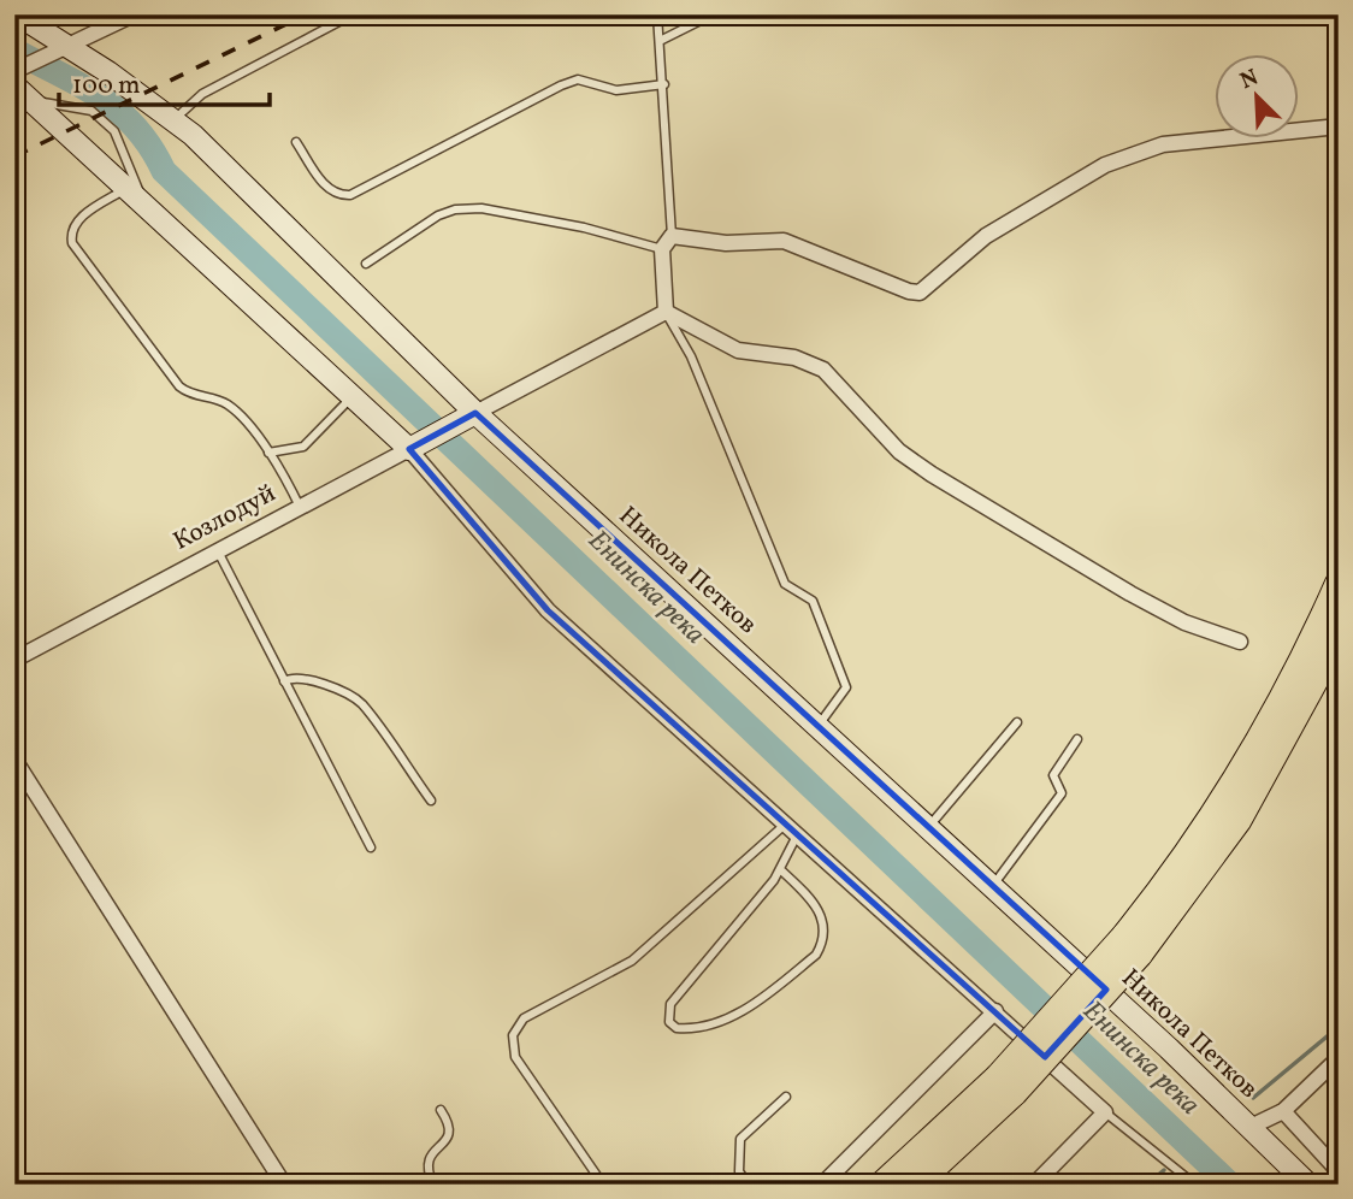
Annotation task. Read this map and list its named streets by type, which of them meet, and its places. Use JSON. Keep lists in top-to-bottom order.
{
  "streets": {
    "main road": ["Козлодуй", "Никола Петков"]
  },
  "crossings": [
    ["Козлодуй", "Никола Петков"]
  ],
  "water": ["Енинска река"],
  "scale_bar": "100 m",
  "north": "top left"
}
